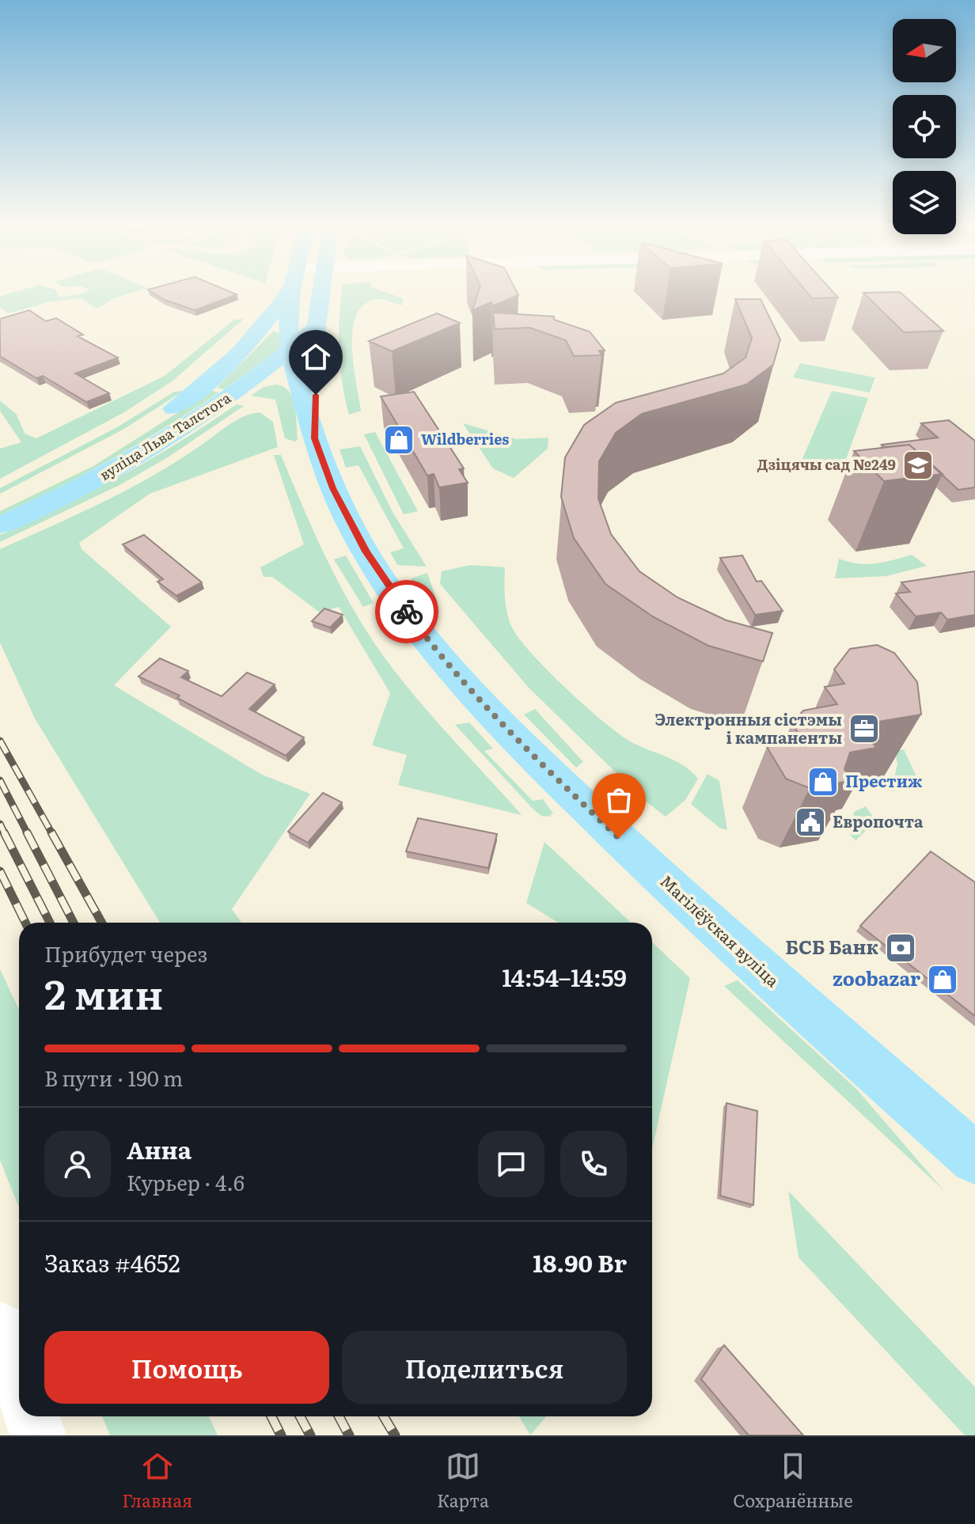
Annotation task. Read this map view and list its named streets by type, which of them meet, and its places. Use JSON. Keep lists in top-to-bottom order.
{
  "streets": {
    "main road": ["вуліца Льва Талстога", "Магілёўская вуліца"]
  },
  "crossings": [
    ["вуліца Льва Талстога", "Магілёўская вуліца"]
  ],
  "places": {
    "shop": ["Wildberries", "Престиж", "zoobazar"],
    "school or university": ["Дзіцячы сад №249"],
    "office": ["Электронныя сістэмы і кампаненты"],
    "public building": ["Европочта"],
    "bank": ["БСБ Банк"]
  },
  "north": "left",
  "page": {
    "heading": ["2 мин", "Прибудет через", "14:54–14:59"],
    "panel": [
      "Анна",
      "Курьер · 4.6",
      "Заказ #4652",
      "18.90 Br"
    ],
    "bar": "В пути · 190 m",
    "buttons": ["Помощь", "Поделиться"],
    "tabs": ["Главная", "Карта", "Сохранённые"]
  }
}
